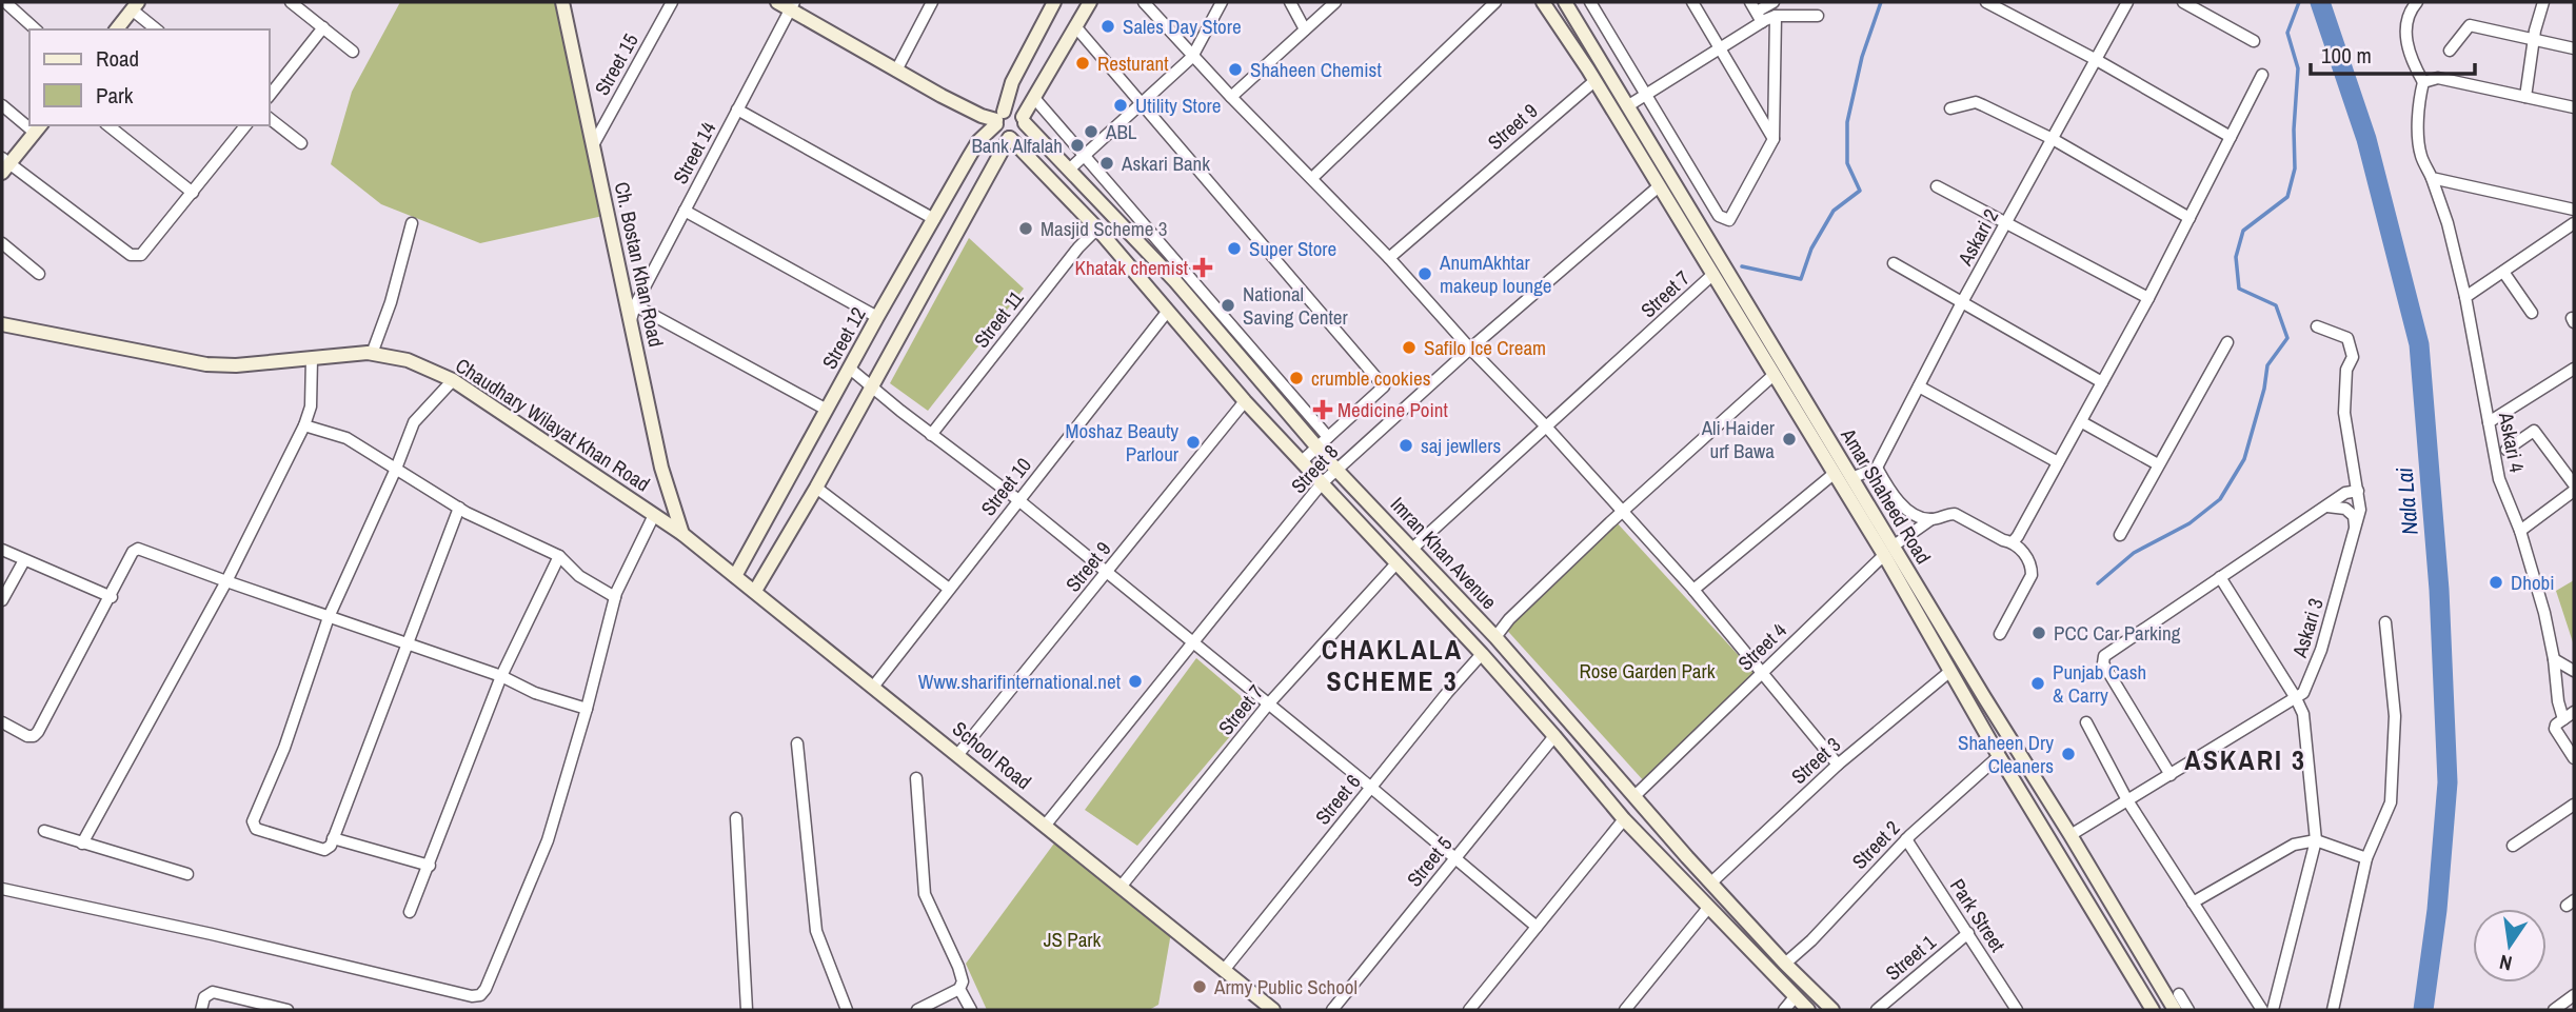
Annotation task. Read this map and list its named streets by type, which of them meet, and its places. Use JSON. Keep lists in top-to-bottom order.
{
  "streets": {
    "main road": [
      "Ch. Bostan Khan Road",
      "Street 12",
      "Chaudhary Wilayat Khan Road",
      "Amar Shaheed Road",
      "Imran Khan Avenue",
      "School Road"
    ],
    "street": [
      "Street 15",
      "Street 9",
      "Street 14",
      "Askari 2",
      "Street 7",
      "Street 11",
      "Askari 4",
      "Street 8",
      "Street 10",
      "Askari 3",
      "Street 4",
      "Street 3",
      "Street 6",
      "Street 2",
      "Street 5",
      "Park Street",
      "Street 1"
    ]
  },
  "crossings": [
    ["Street 15", "Ch. Bostan Khan Road"],
    ["Street 9", "Amar Shaheed Road"],
    ["Street 9", "Imran Khan Avenue"],
    ["Street 9", "School Road"],
    ["Street 14", "Ch. Bostan Khan Road"],
    ["Ch. Bostan Khan Road", "Chaudhary Wilayat Khan Road"],
    ["Ch. Bostan Khan Road", "School Road"],
    ["Street 7", "Amar Shaheed Road"],
    ["Street 7", "Imran Khan Avenue"],
    ["Street 7", "School Road"],
    ["Street 11", "Imran Khan Avenue"],
    ["Street 12", "Imran Khan Avenue"],
    ["Street 12", "School Road"],
    ["Chaudhary Wilayat Khan Road", "School Road"],
    ["Street 8", "Amar Shaheed Road"],
    ["Street 8", "Imran Khan Avenue"],
    ["Street 8", "School Road"],
    ["Street 10", "Imran Khan Avenue"],
    ["Street 10", "School Road"],
    ["Amar Shaheed Road", "Askari 3"],
    ["Amar Shaheed Road", "Street 4"],
    ["Amar Shaheed Road", "Street 3"],
    ["Amar Shaheed Road", "Street 2"],
    ["Imran Khan Avenue", "Street 4"],
    ["Imran Khan Avenue", "Street 3"],
    ["Imran Khan Avenue", "Street 6"],
    ["Imran Khan Avenue", "Street 2"],
    ["Imran Khan Avenue", "Street 5"],
    ["School Road", "Street 6"],
    ["Street 2", "Park Street"],
    ["Park Street", "Street 1"]
  ],
  "districts": ["CHAKLALA SCHEME 3", "ASKARI 3"],
  "water": ["Nala Lai"],
  "parks": ["Rose Garden Park", "JS Park"],
  "places": {
    "other": [
      "Sales Day Store",
      "Resturant",
      "Shaheen Chemist",
      "Utility Store",
      "ABL",
      "Bank Alfalah",
      "Askari Bank",
      "Masjid Scheme 3",
      "Super Store",
      "AnumAkhtar makeup lounge",
      "National Saving Center",
      "Safilo Ice Cream",
      "crumble cookies",
      "Ali Haider urf Bawa",
      "Moshaz Beauty Parlour",
      "saj jewllers",
      "Dhobi",
      "PCC Car Parking",
      "Www.sharifinternational.net",
      "Punjab Cash & Carry",
      "Shaheen Dry Cleaners",
      "Army Public School"
    ],
    "health": ["Khatak chemist", "Medicine Point"]
  },
  "legend": ["Road", "Park"],
  "scale_bar": "100 m",
  "north": "bottom"
}
